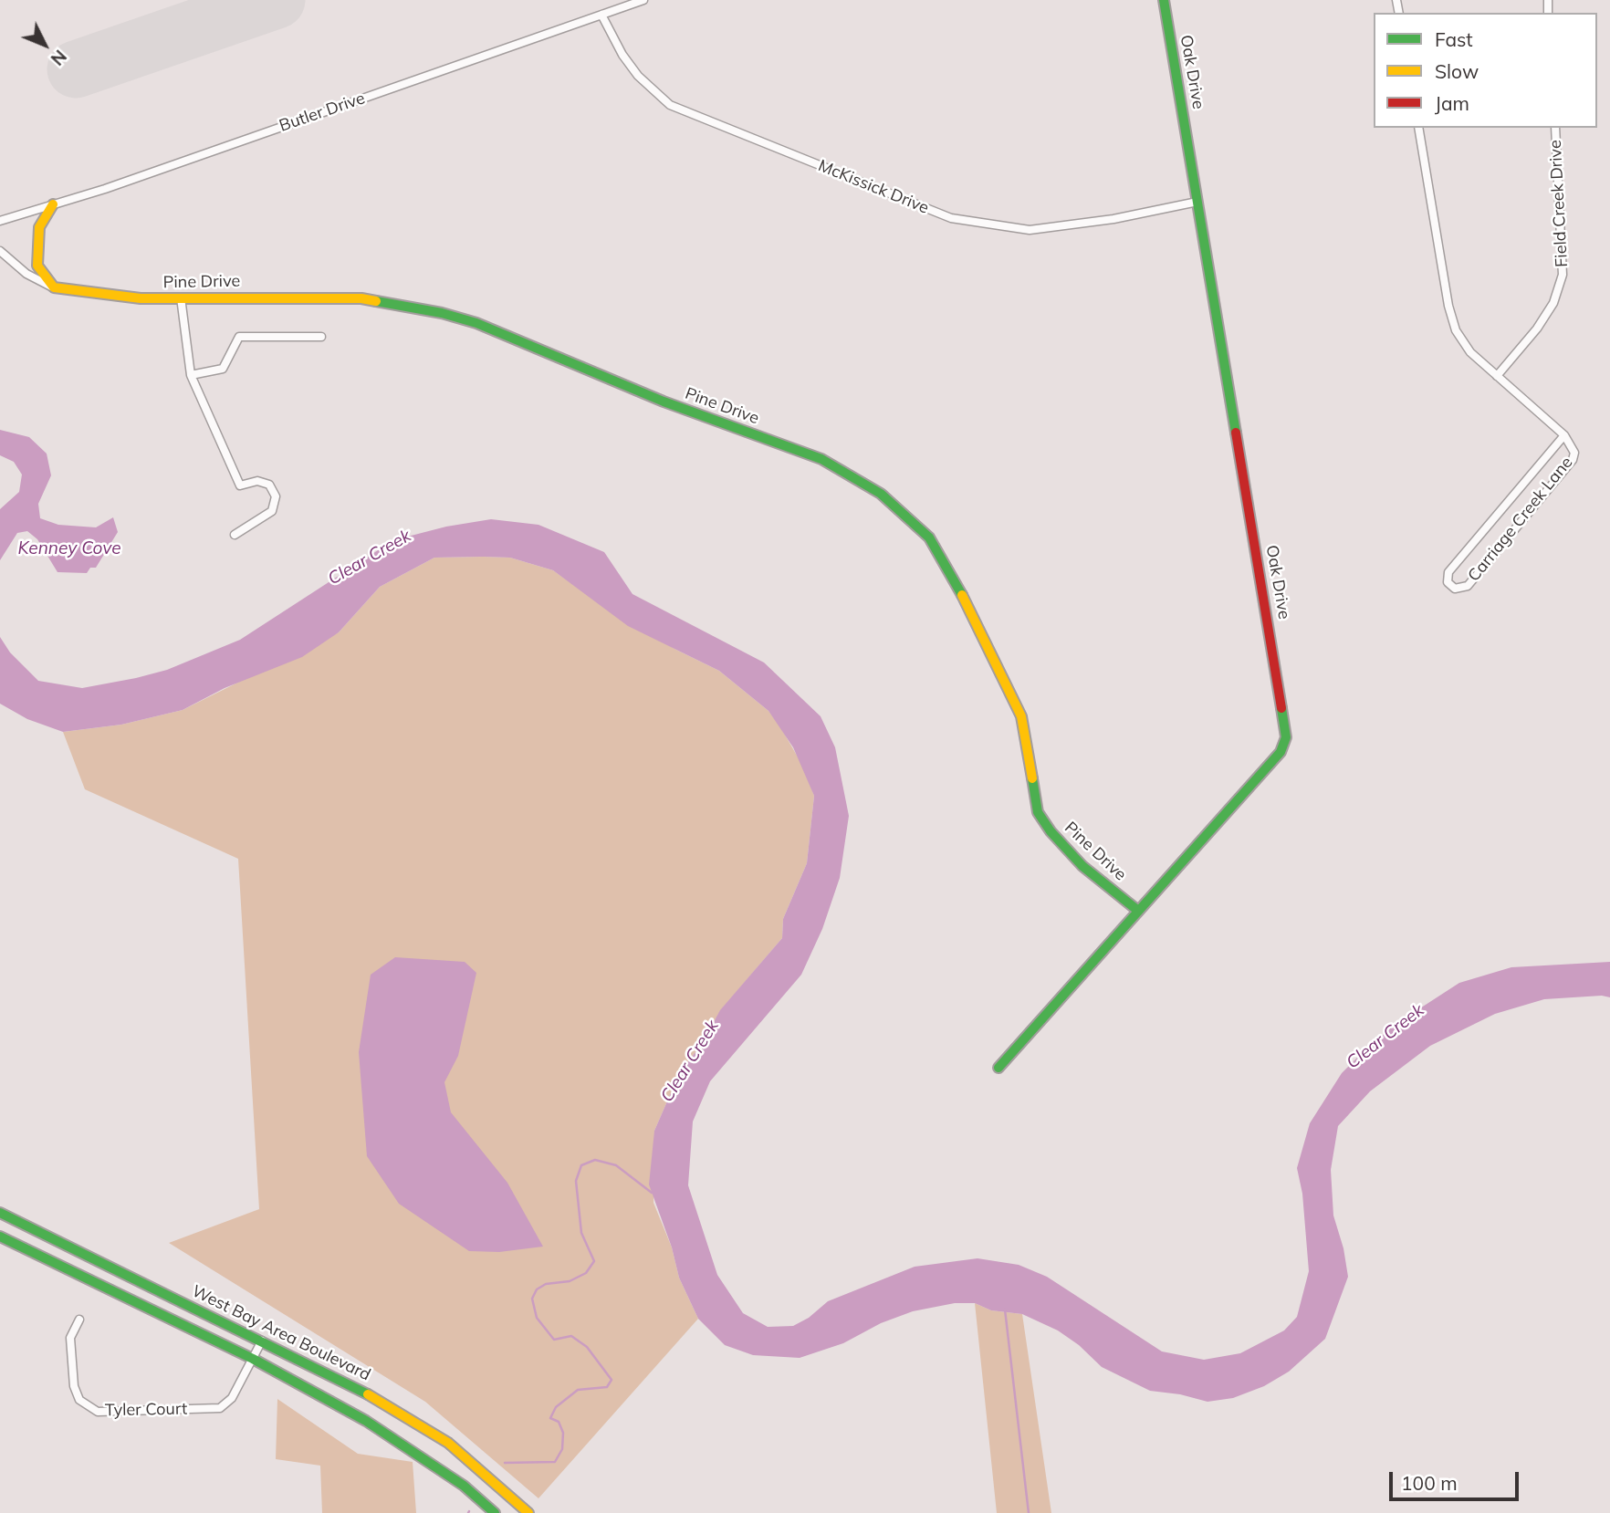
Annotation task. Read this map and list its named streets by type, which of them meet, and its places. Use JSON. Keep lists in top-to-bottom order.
{
  "streets": {
    "street": [
      "Oak Drive",
      "Butler Drive",
      "McKissick Drive",
      "Field Creek Drive",
      "Pine Drive",
      "Carriage Creek Lane",
      "West Bay Area Boulevard",
      "Tyler Court"
    ]
  },
  "crossings": [
    ["Oak Drive", "McKissick Drive"],
    ["Oak Drive", "Pine Drive"],
    ["Butler Drive", "McKissick Drive"],
    ["Field Creek Drive", "Carriage Creek Lane"],
    ["West Bay Area Boulevard", "Tyler Court"]
  ],
  "water": ["Kenney Cove", "Clear Creek"],
  "legend": ["Fast", "Slow", "Jam"],
  "scale_bar": "100 m",
  "north": "bottom right"
}
